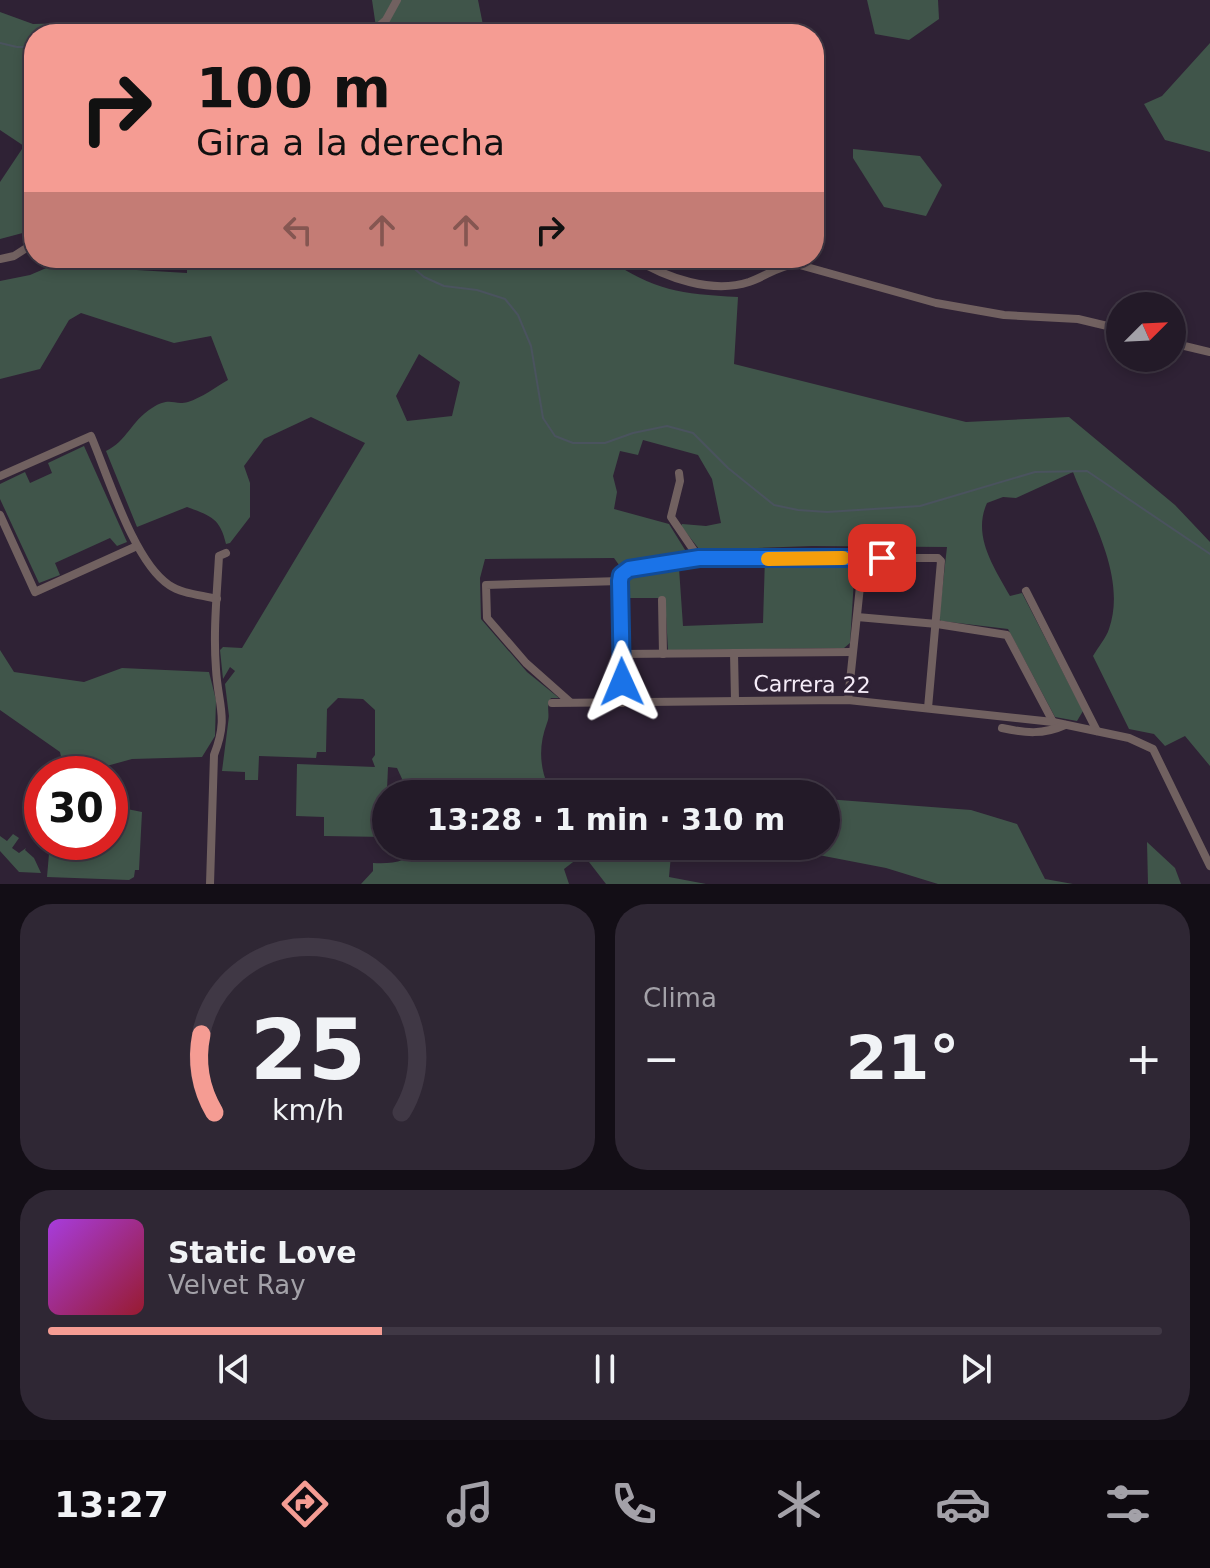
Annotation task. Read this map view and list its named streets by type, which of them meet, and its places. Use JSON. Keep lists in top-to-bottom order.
{
  "streets": {
    "street": ["Carrera 22"]
  },
  "north": "top right",
  "page": {
    "turn": ["100 m", "Gira a la derecha"],
    "limit": "30",
    "trip": "13:28 · 1 min · 310 m",
    "tile": "Clima",
    "heat": ["−", "21°", "+"],
    "song": ["Static Love", "Velvet Ray"],
    "tabs": "13:27",
    "gauge": ["25", "km/h"]
  }
}
